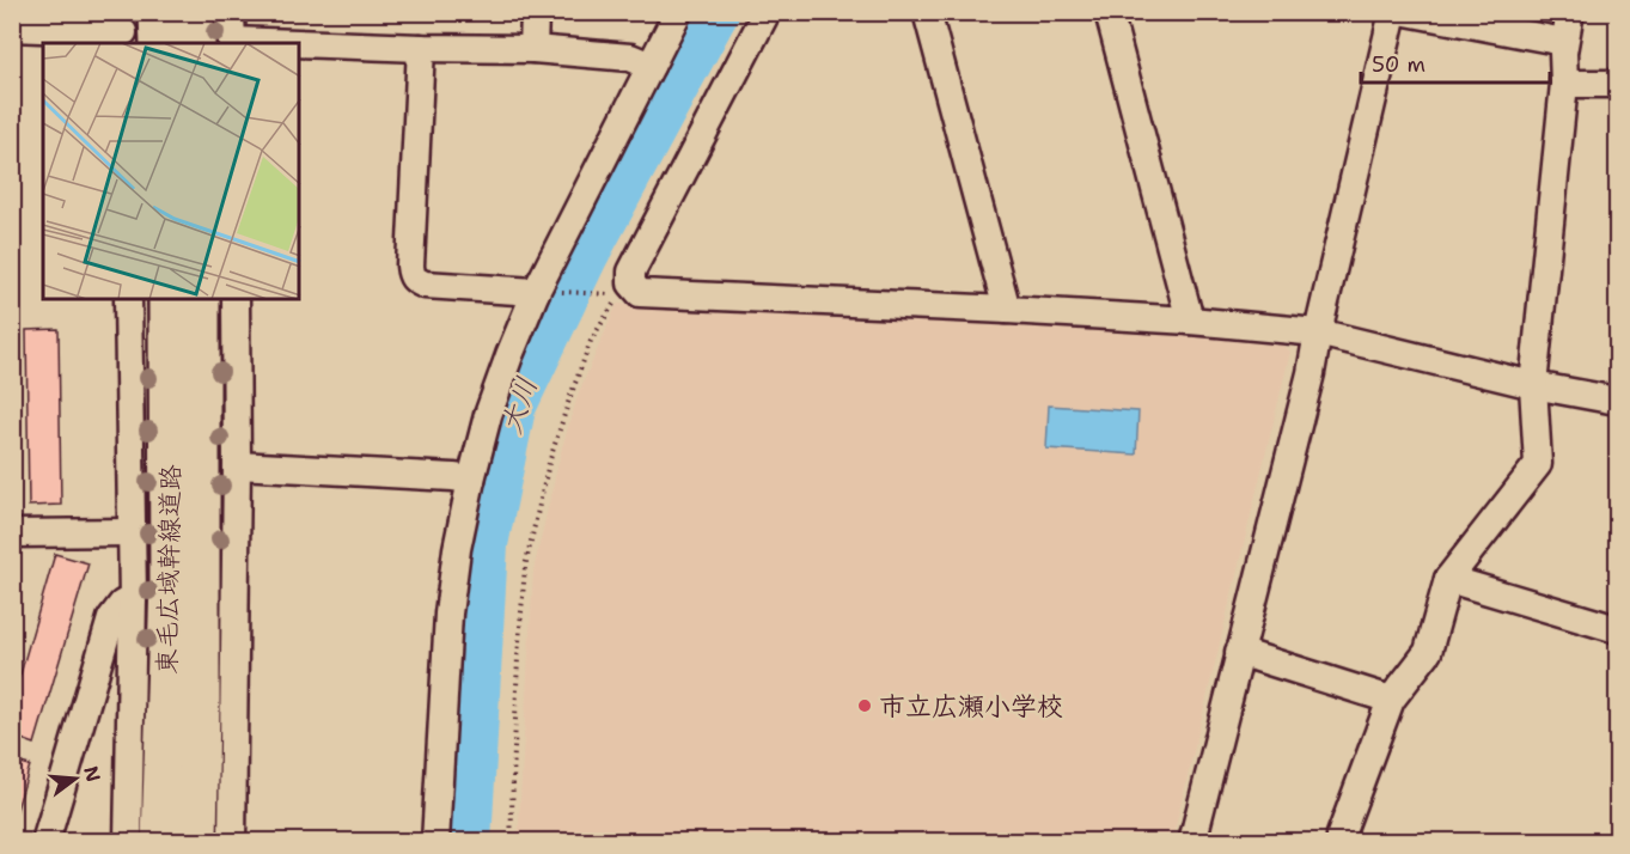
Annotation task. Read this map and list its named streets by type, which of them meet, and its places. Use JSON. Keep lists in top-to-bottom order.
{
  "streets": {
    "highway": ["東毛広域幹線道路"]
  },
  "water": ["大川"],
  "places": ["市立広瀬小学校"],
  "scale_bar": "50 m",
  "north": "right"
}
